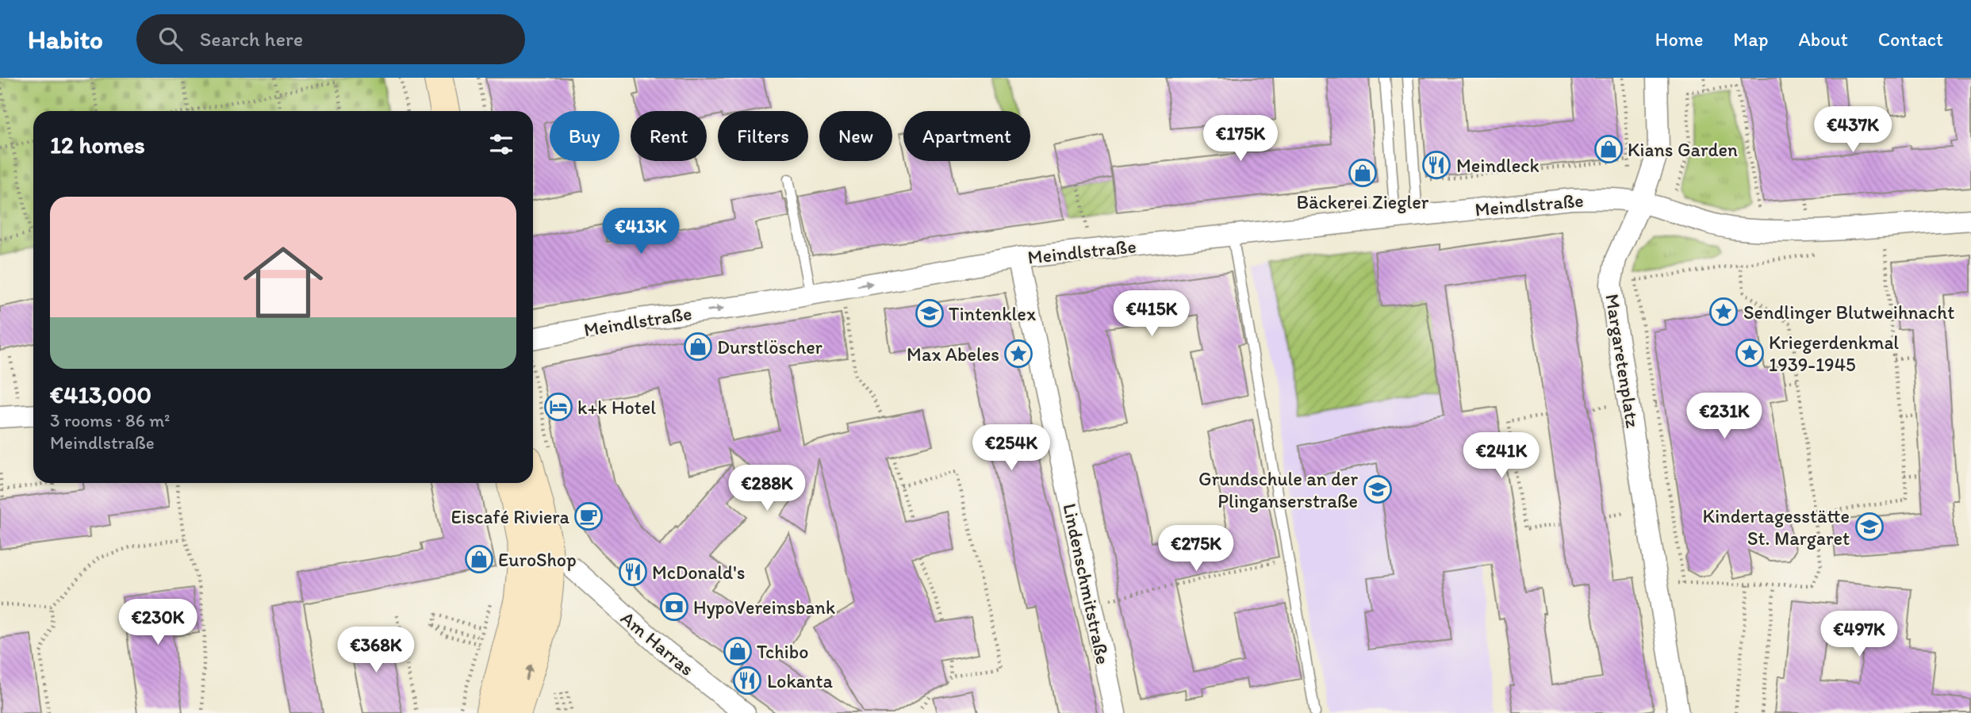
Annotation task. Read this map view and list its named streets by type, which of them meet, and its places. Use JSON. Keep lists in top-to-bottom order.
{
  "streets": {
    "street": [
      "Meindlstraße",
      "Margaretenplatz",
      "Lindenschmitstraße",
      "Am Harras"
    ]
  },
  "crossings": [
    ["Meindlstraße", "Margaretenplatz"],
    ["Meindlstraße", "Lindenschmitstraße"]
  ],
  "one_way": ["Meindlstraße"],
  "places": {
    "shop": [
      "Kians Garden",
      "Bäckerei Ziegler",
      "Durstlöscher",
      "EuroShop",
      "Tchibo"
    ],
    "restaurant": ["Meindleck", "McDonald's", "Lokanta"],
    "place": ["Sendlinger Blutweihnacht", "Kriegerdenkmal 1939-1945", "Max Abeles"],
    "school or university": ["Tintenklex", "Grundschule an der Plinganserstraße", "Kindertagesstätte St. Margaret"],
    "hotel": ["k+k Hotel"],
    "cafe": ["Eiscafé Riviera"],
    "bank": ["HypoVereinsbank"]
  },
  "page": {
    "header": "Habito",
    "search": "Search here",
    "nav": [
      "Home",
      "Map",
      "About",
      "Contact"
    ],
    "price": [
      "€437K",
      "€175K",
      "€413K",
      "€415K",
      "€231K",
      "€254K",
      "€241K",
      "€288K",
      "€275K",
      "€230K",
      "€497K",
      "€368K"
    ],
    "chip": [
      "Buy",
      "Rent",
      "Filters",
      "New",
      "Apartment"
    ],
    "heading": "12 homes",
    "list": [
      {
        "name": "€413,000",
        "note": "3 rooms · 86 m² · Meindlstraße"
      }
    ]
  }
}
